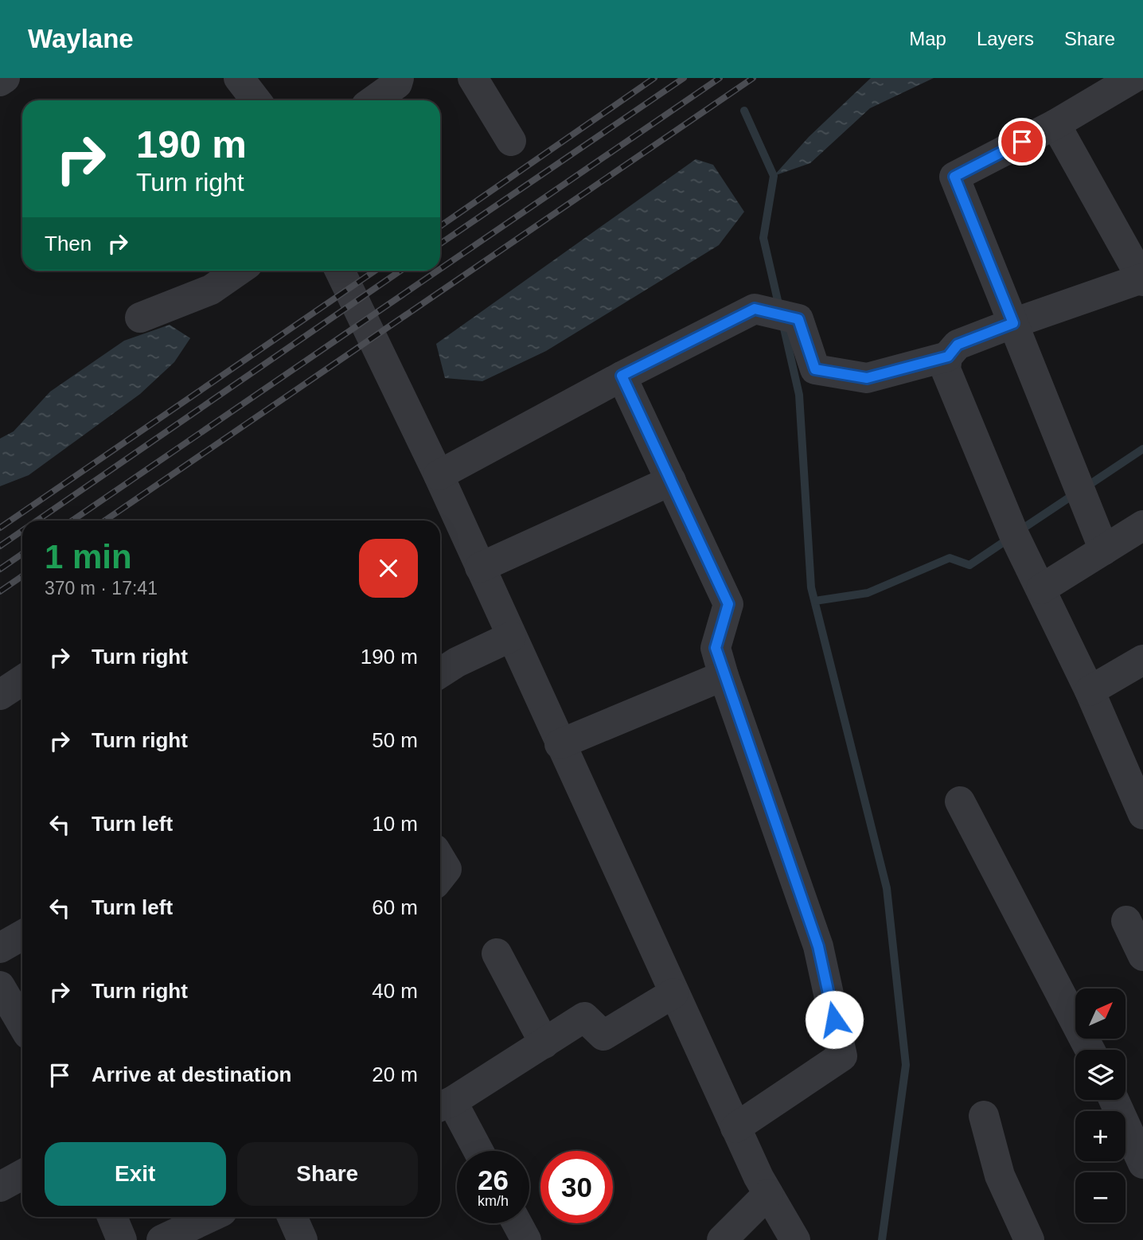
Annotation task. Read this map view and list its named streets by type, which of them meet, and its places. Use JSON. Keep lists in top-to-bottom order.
{
  "north": "top right",
  "page": {
    "header": "Waylane",
    "nav": ["Map", "Layers", "Share"],
    "turn": ["190 m", "Turn right"],
    "then": "Then",
    "heading": ["1 min", "370 m · 17:41"],
    "list": [
      {
        "name": "Turn right",
        "value": "190 m"
      },
      {
        "name": "Turn right",
        "value": "50 m"
      },
      {
        "name": "Turn left",
        "value": "10 m"
      },
      {
        "name": "Turn left",
        "value": "60 m"
      },
      {
        "name": "Turn right",
        "value": "40 m"
      },
      {
        "name": "Arrive at destination",
        "value": "20 m"
      }
    ],
    "map_buttons": ["+", "−"],
    "buttons": ["Exit", "Share"],
    "speed": "26 km/h",
    "limit": "30"
  }
}
